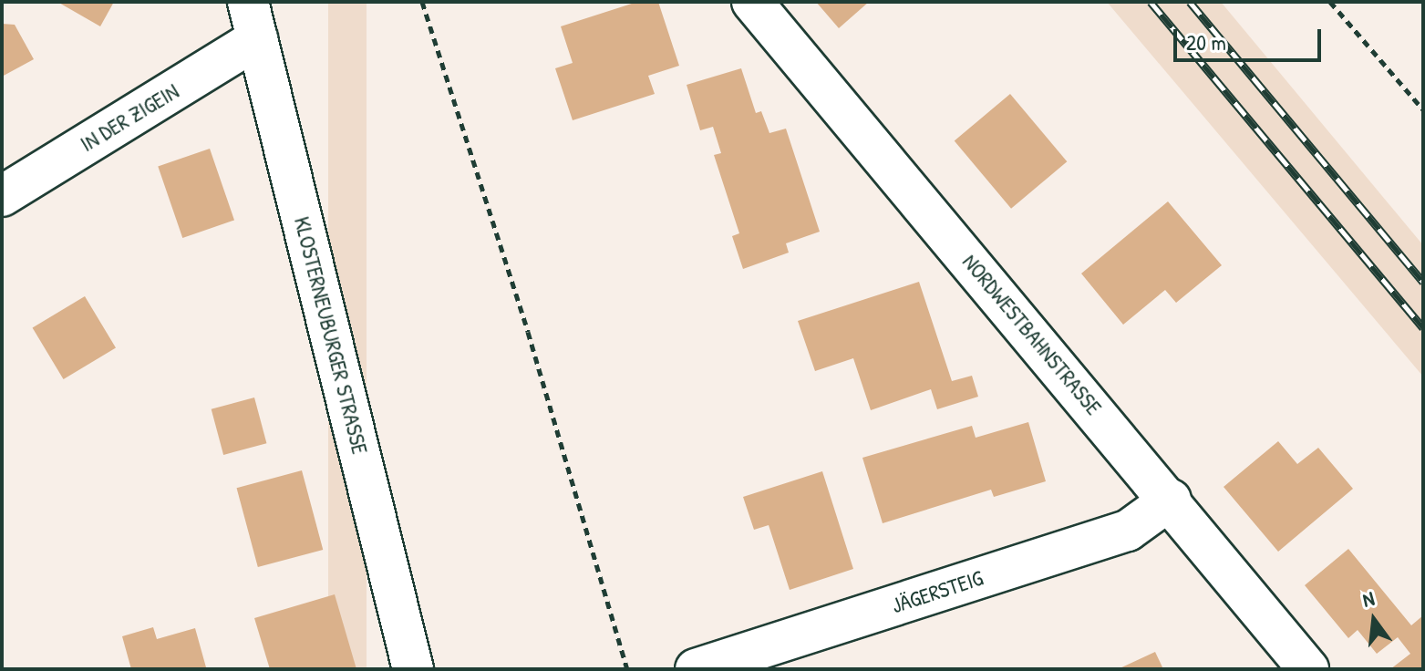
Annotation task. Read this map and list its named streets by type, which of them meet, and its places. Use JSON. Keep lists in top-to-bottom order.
{
  "streets": {
    "street": [
      "IN DER ZIGEIN",
      "NORDWESTBAHNSTRASSE",
      "KLOSTERNEUBURGER STRASSE",
      "JÄGERSTEIG"
    ]
  },
  "crossings": [
    ["IN DER ZIGEIN", "KLOSTERNEUBURGER STRASSE"],
    ["NORDWESTBAHNSTRASSE", "JÄGERSTEIG"]
  ],
  "scale_bar": "20 m",
  "north": "top"
}
